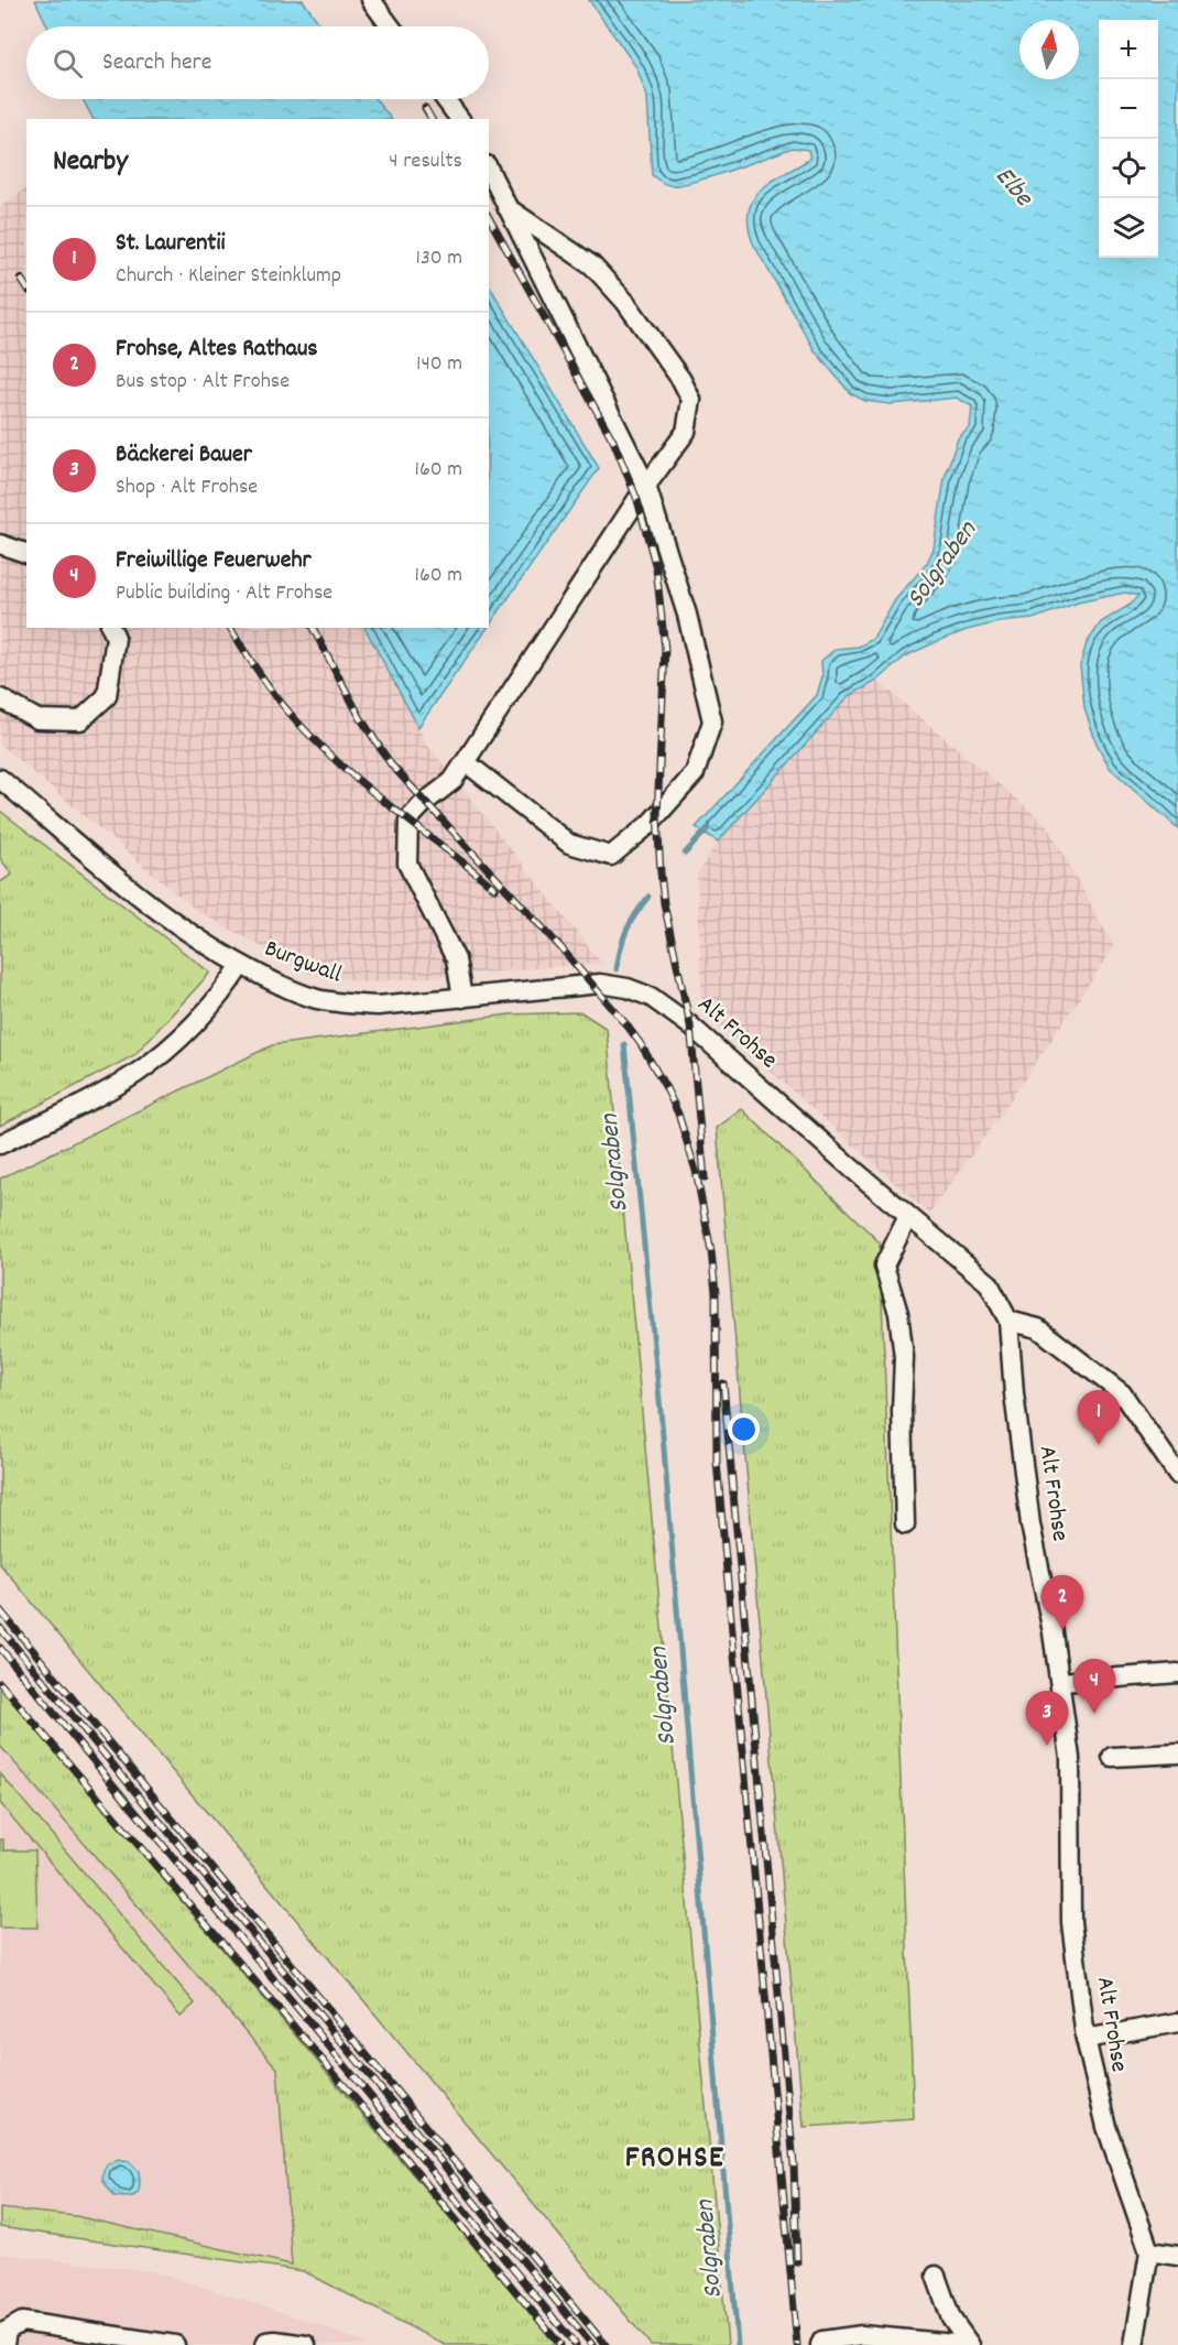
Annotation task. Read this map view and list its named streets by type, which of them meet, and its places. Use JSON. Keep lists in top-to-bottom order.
{
  "streets": {
    "street": ["Burgwall", "Alt Frohse"]
  },
  "crossings": [
    ["Burgwall", "Alt Frohse"]
  ],
  "districts": ["FROHSE"],
  "water": ["Elbe", "Solgraben"],
  "north": "top",
  "page": {
    "map_buttons": ["+", "−"],
    "search": "Search here",
    "heading": ["Nearby", "4 results"],
    "list": [
      {
        "mark": "1",
        "name": "St. Laurentii",
        "note": "Church · Kleiner Steinklump",
        "value": "130 m"
      },
      {
        "mark": "2",
        "name": "Frohse, Altes Rathaus",
        "note": "Bus stop · Alt Frohse",
        "value": "140 m"
      },
      {
        "mark": "3",
        "name": "Bäckerei Bauer",
        "note": "Shop · Alt Frohse",
        "value": "160 m"
      },
      {
        "mark": "4",
        "name": "Freiwillige Feuerwehr",
        "note": "Public building · Alt Frohse",
        "value": "160 m"
      }
    ],
    "pins": [
      "1",
      "2",
      "4",
      "3"
    ]
  }
}
